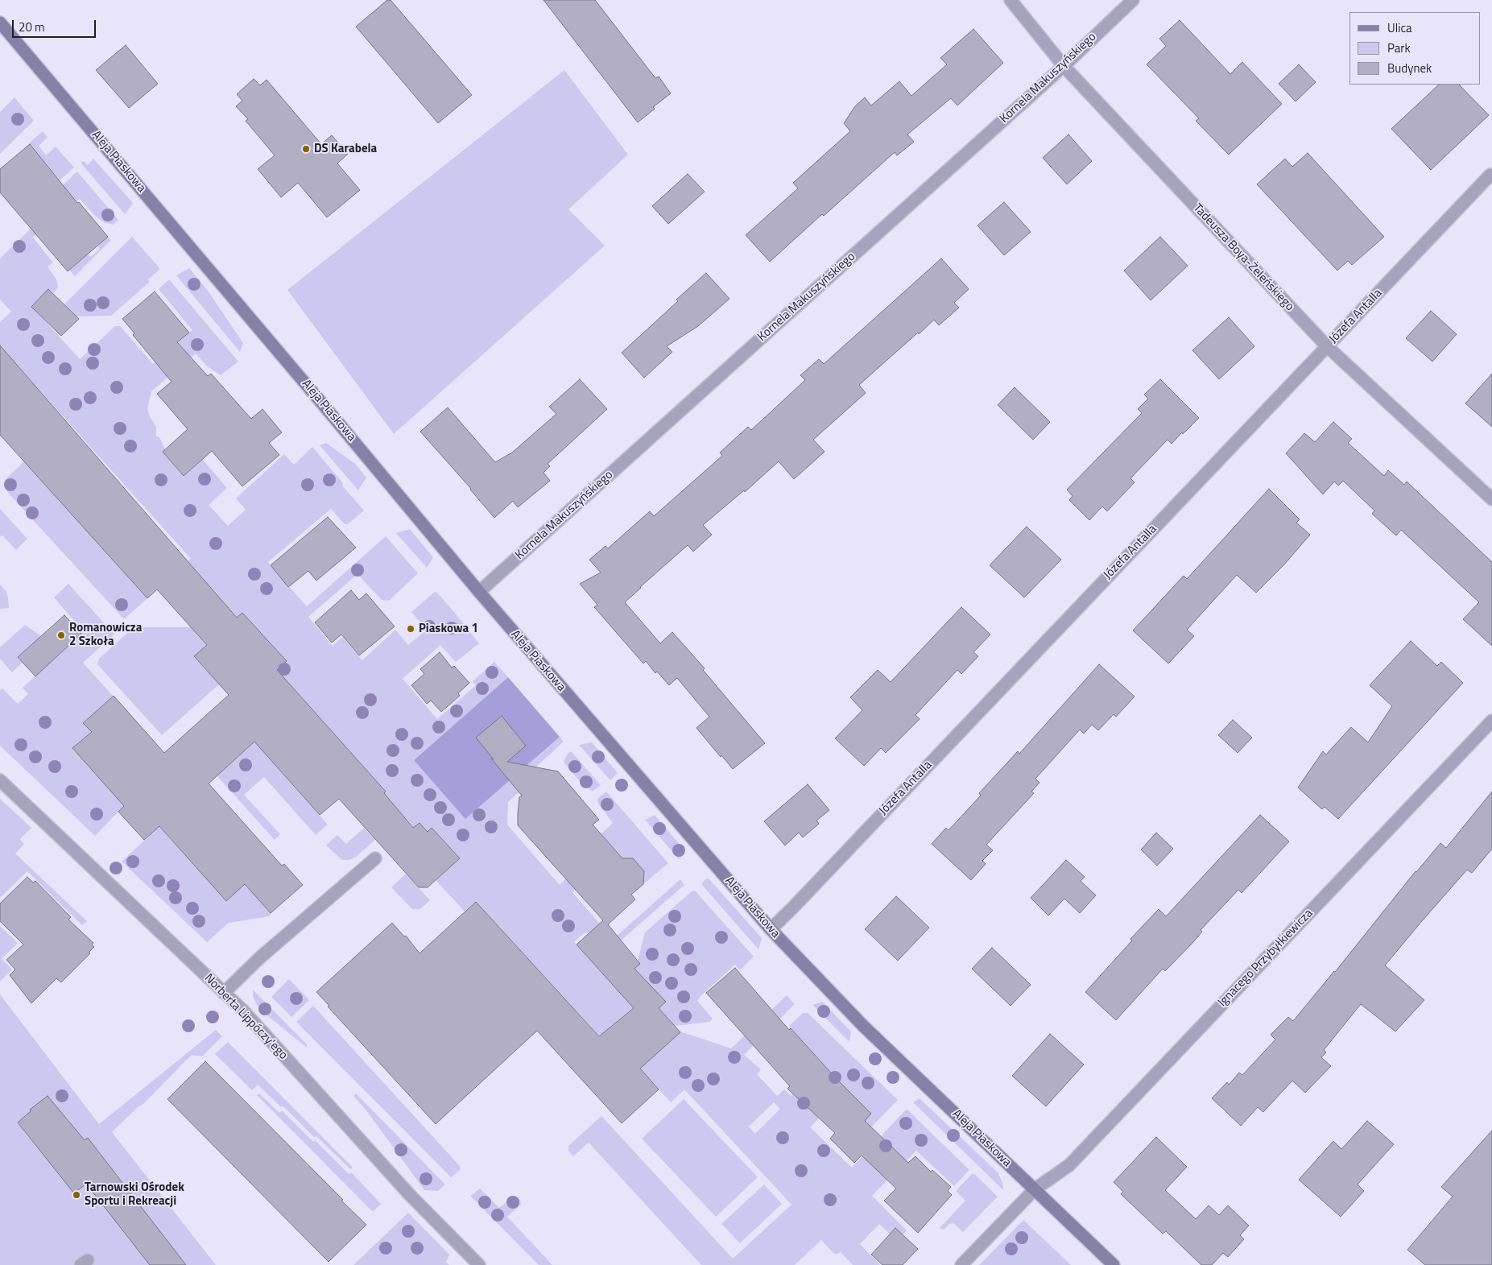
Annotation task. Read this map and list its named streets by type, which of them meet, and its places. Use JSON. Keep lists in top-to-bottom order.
{
  "streets": {
    "street": [
      "Kornela Makuszyńskiego",
      "Aleja Piaskowa",
      "Tadeusza Boya-Żeleńskiego",
      "Józefa Antalla",
      "Ignacego Przybyłkiewicza",
      "Norberta Lippóczy'ego"
    ]
  },
  "crossings": [
    ["Kornela Makuszyńskiego", "Aleja Piaskowa"],
    ["Kornela Makuszyńskiego", "Tadeusza Boya-Żeleńskiego"],
    ["Aleja Piaskowa", "Józefa Antalla"],
    ["Aleja Piaskowa", "Ignacego Przybyłkiewicza"],
    ["Tadeusza Boya-Żeleńskiego", "Józefa Antalla"]
  ],
  "places": [
    "DS Karabela",
    "Piaskowa 1",
    "Romanowicza 2 Szkoła",
    "Tarnowski Ośrodek Sportu i Rekreacji"
  ],
  "legend": ["Ulica", "Park", "Budynek"],
  "scale_bar": "20 m"
}
